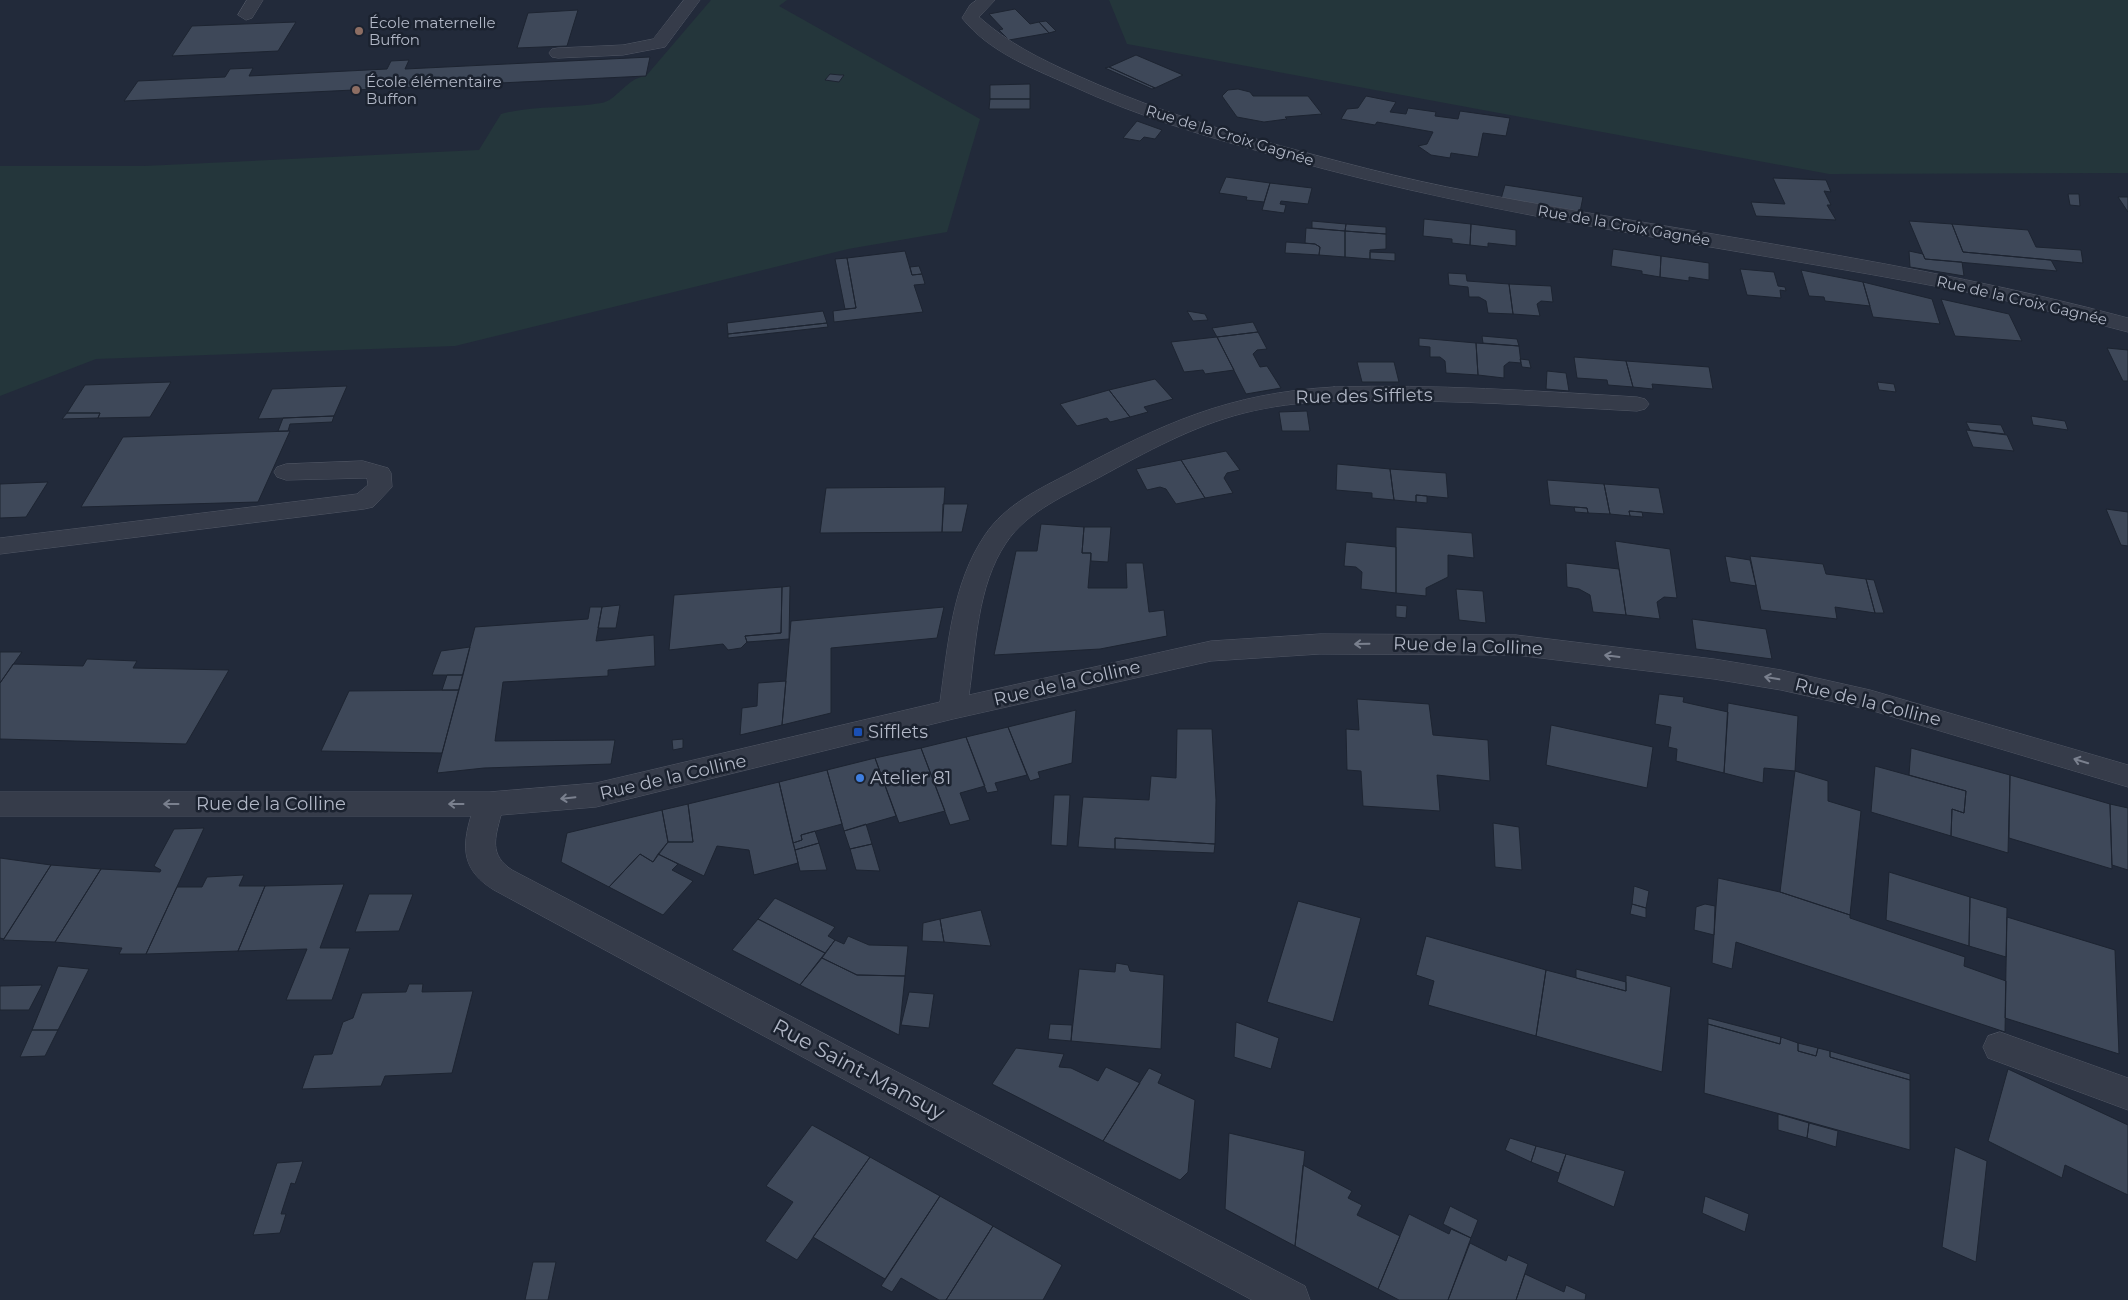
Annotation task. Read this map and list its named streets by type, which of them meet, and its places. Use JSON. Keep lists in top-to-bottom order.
{
  "streets": {
    "street": [
      "Rue de la Croix Gagnée",
      "Rue des Sifflets",
      "Rue de la Colline",
      "Rue Saint-Mansuy"
    ]
  },
  "crossings": [
    ["Rue des Sifflets", "Rue de la Colline"],
    ["Rue de la Colline", "Rue Saint-Mansuy"]
  ],
  "one_way": ["Rue de la Colline"],
  "places": {
    "other": ["École maternelle Buffon", "École élémentaire Buffon", "Atelier 81"],
    "transit": ["Sifflets"]
  }
}
